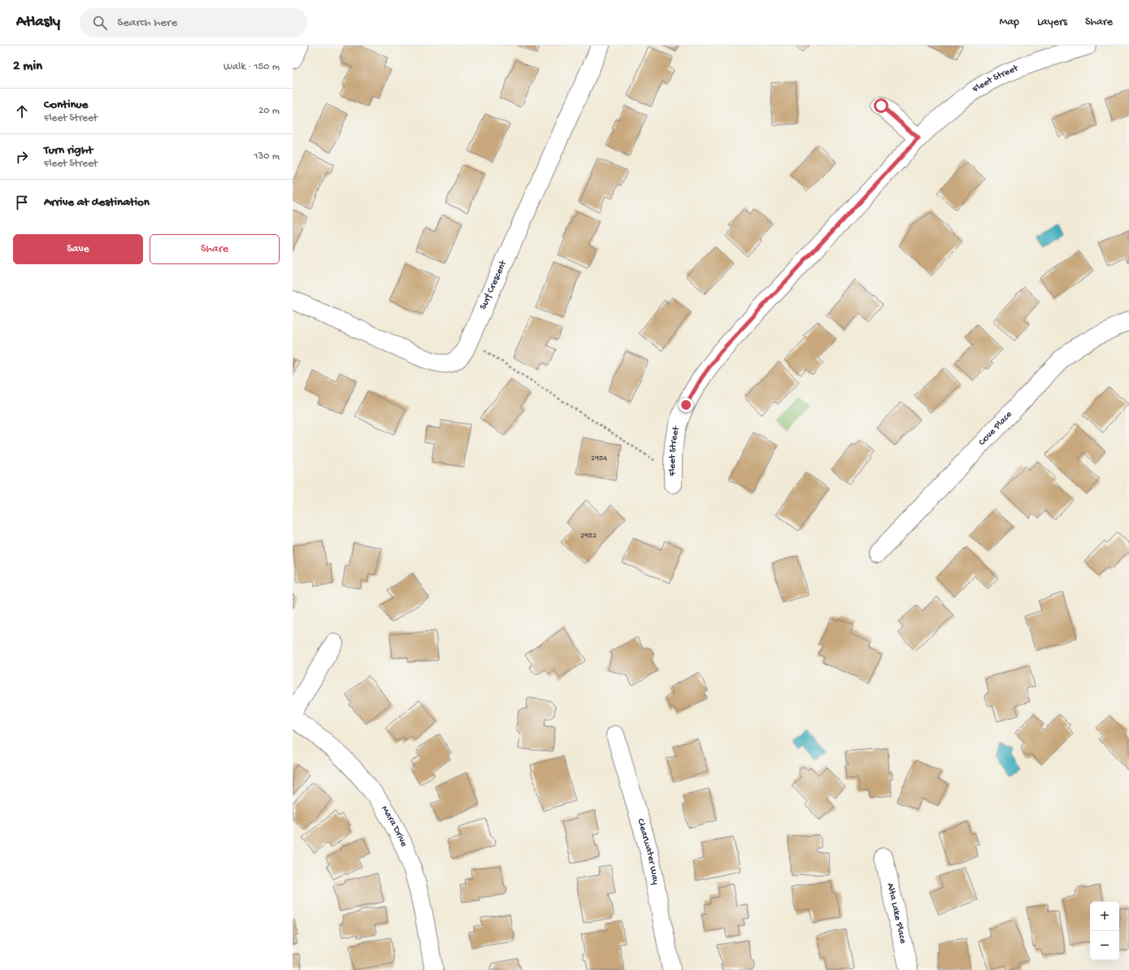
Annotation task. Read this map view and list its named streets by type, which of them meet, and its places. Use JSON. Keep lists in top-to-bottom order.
{
  "streets": {
    "street": [
      "Fleet Street",
      "Surf Crescent",
      "Cove Place",
      "Mara Drive",
      "Clearwater Way",
      "Alta Lake Place"
    ]
  },
  "house_numbers": ["2954", "2952"],
  "page": {
    "header": "Atlasly",
    "search": "Search here",
    "nav": ["Map", "Layers", "Share"],
    "heading": ["2 min", "Walk · 150 m"],
    "list": [
      ["Continue", "Fleet Street", "20 m"],
      ["Turn right", "Fleet Street", "130 m"],
      "Arrive at destination"
    ],
    "buttons": ["Save", "Share"],
    "map_buttons": ["+", "−"]
  }
}
